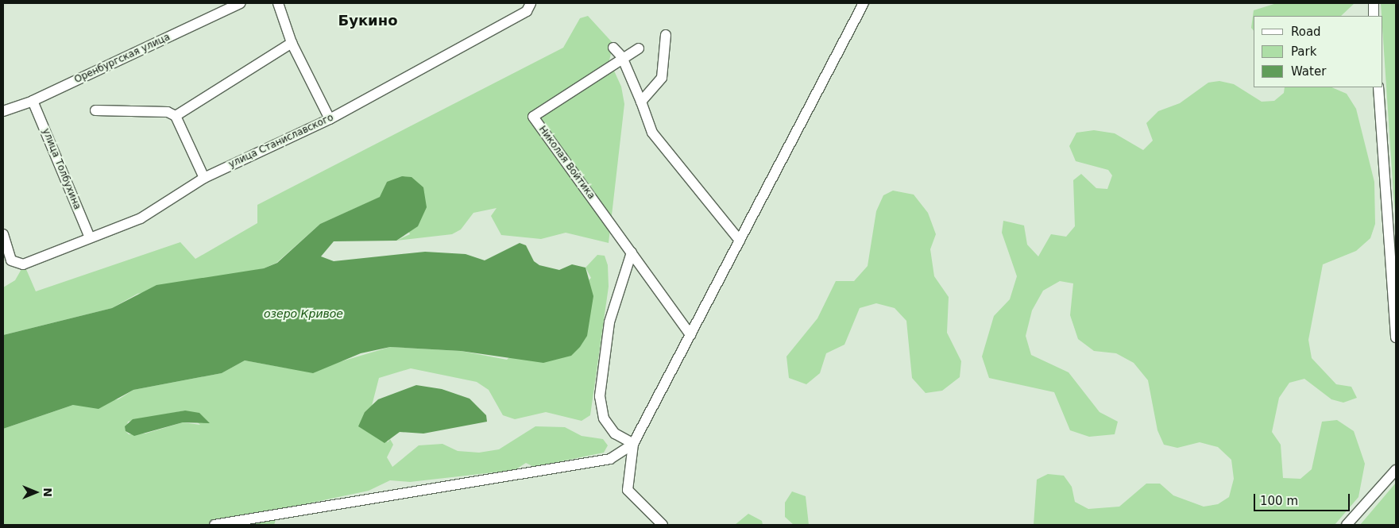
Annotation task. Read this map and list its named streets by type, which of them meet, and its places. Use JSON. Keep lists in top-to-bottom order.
{
  "streets": {
    "street": [
      "Оренбургская улица",
      "улица Станиславского",
      "Николая Войтика",
      "улица Толбухина"
    ]
  },
  "crossings": [
    ["Оренбургская улица", "улица Толбухина"],
    ["улица Станиславского", "улица Толбухина"]
  ],
  "districts": ["Букино"],
  "water": ["озеро Кривое"],
  "legend": ["Road", "Park", "Water"],
  "scale_bar": "100 m",
  "north": "right"
}
